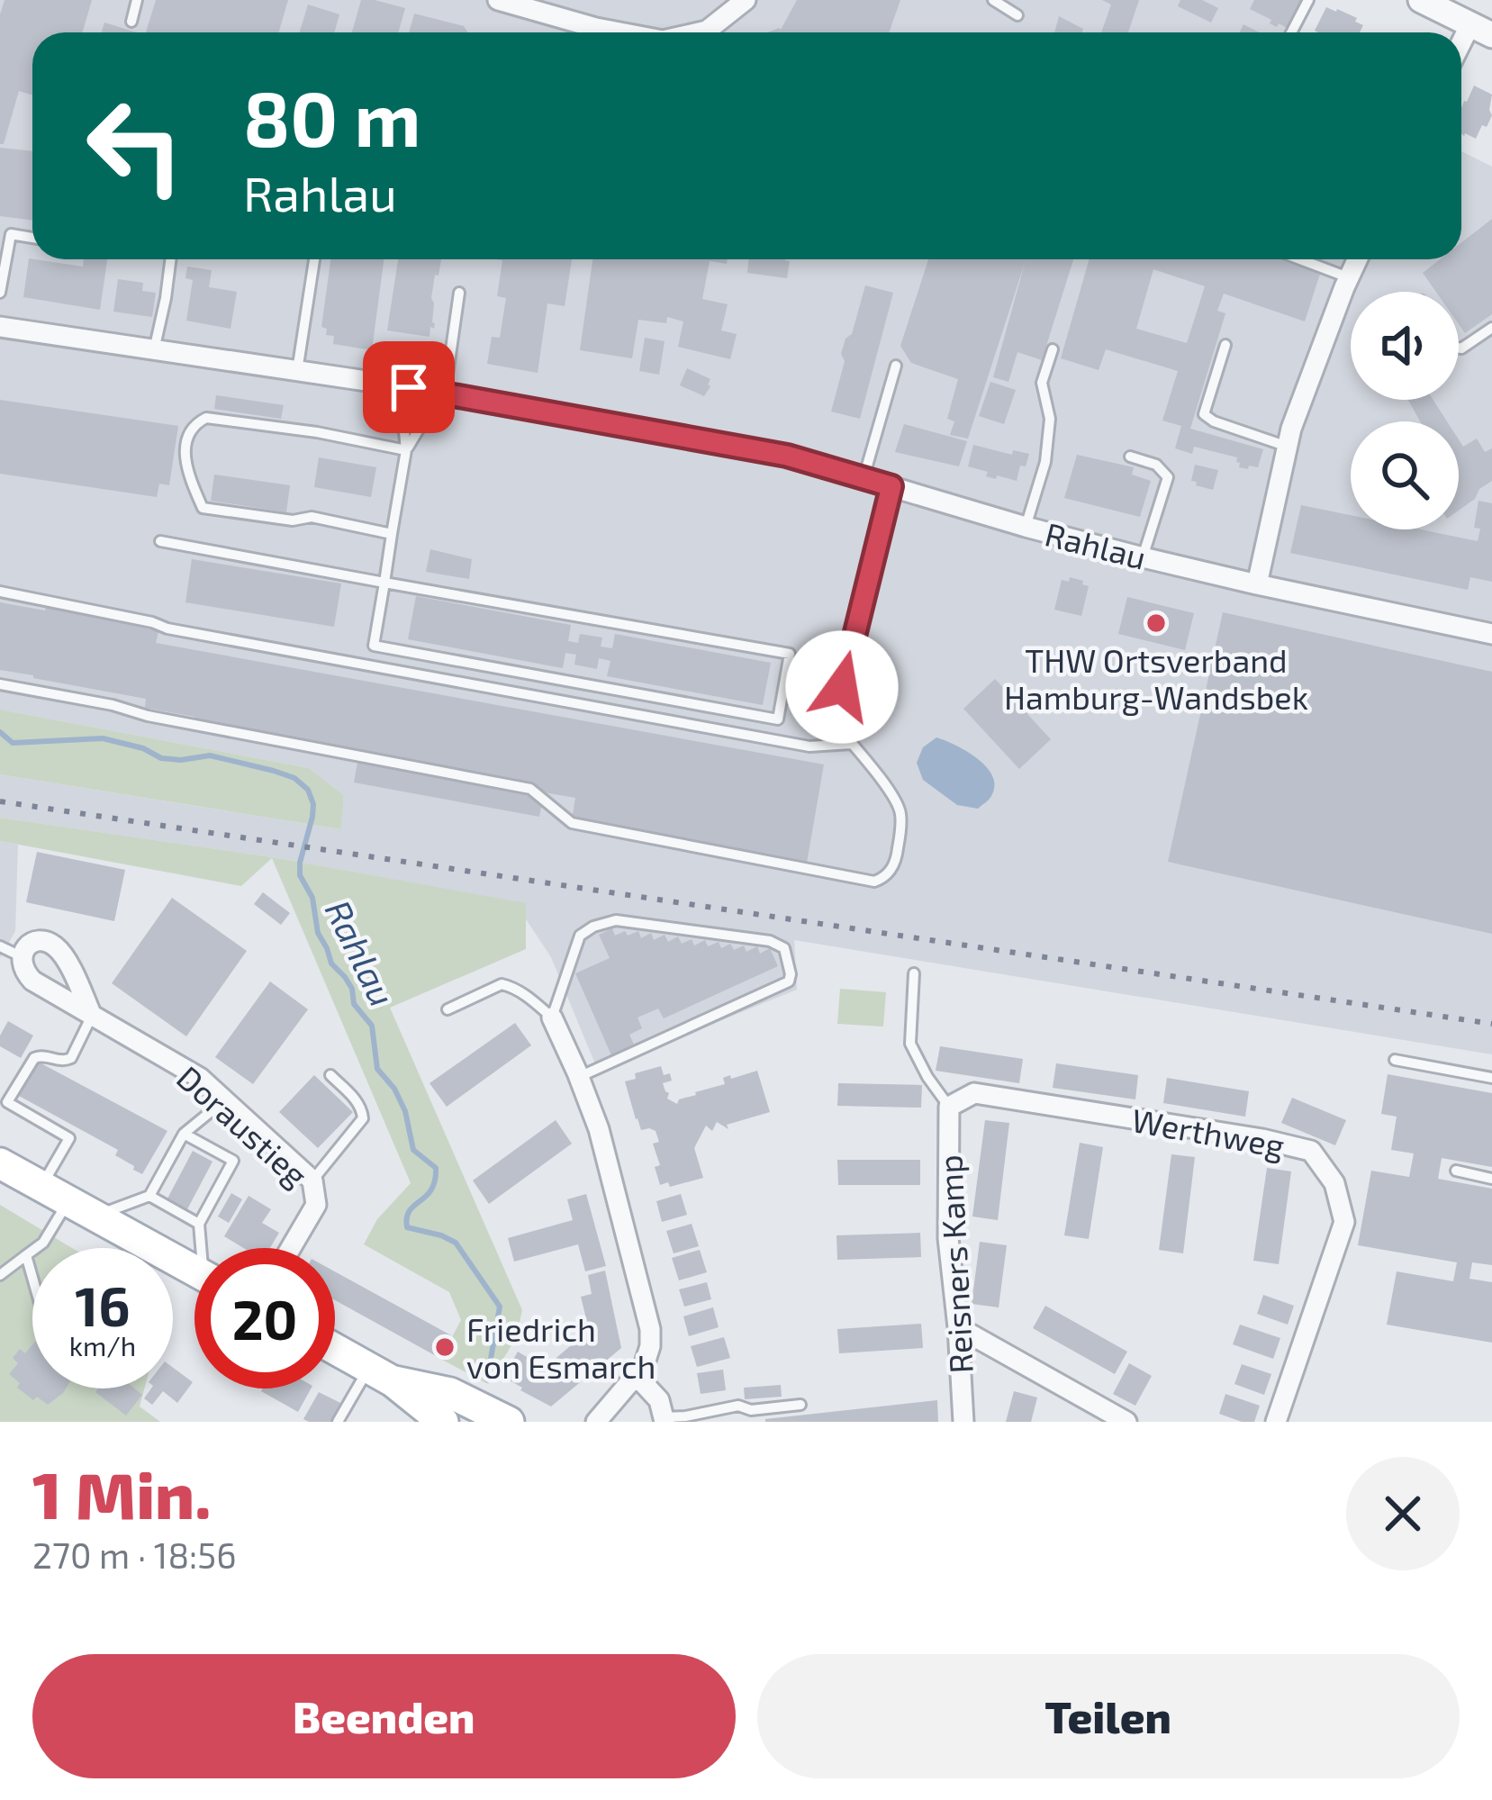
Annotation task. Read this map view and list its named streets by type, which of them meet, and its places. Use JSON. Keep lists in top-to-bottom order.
{
  "streets": {
    "street": [
      "Rahlau",
      "Doraustieg",
      "Werthweg",
      "Reisners Kamp"
    ]
  },
  "crossings": [
    ["Werthweg", "Reisners Kamp"]
  ],
  "water": ["Rahlau"],
  "places": ["THW Ortsverband Hamburg-Wandsbek", "Friedrich von Esmarch"],
  "page": {
    "turn": ["80 m", "Rahlau"],
    "speed": "16 km/h",
    "limit": "20",
    "heading": ["1 Min.", "270 m · 18:56"],
    "buttons": ["Beenden", "Teilen"]
  }
}
